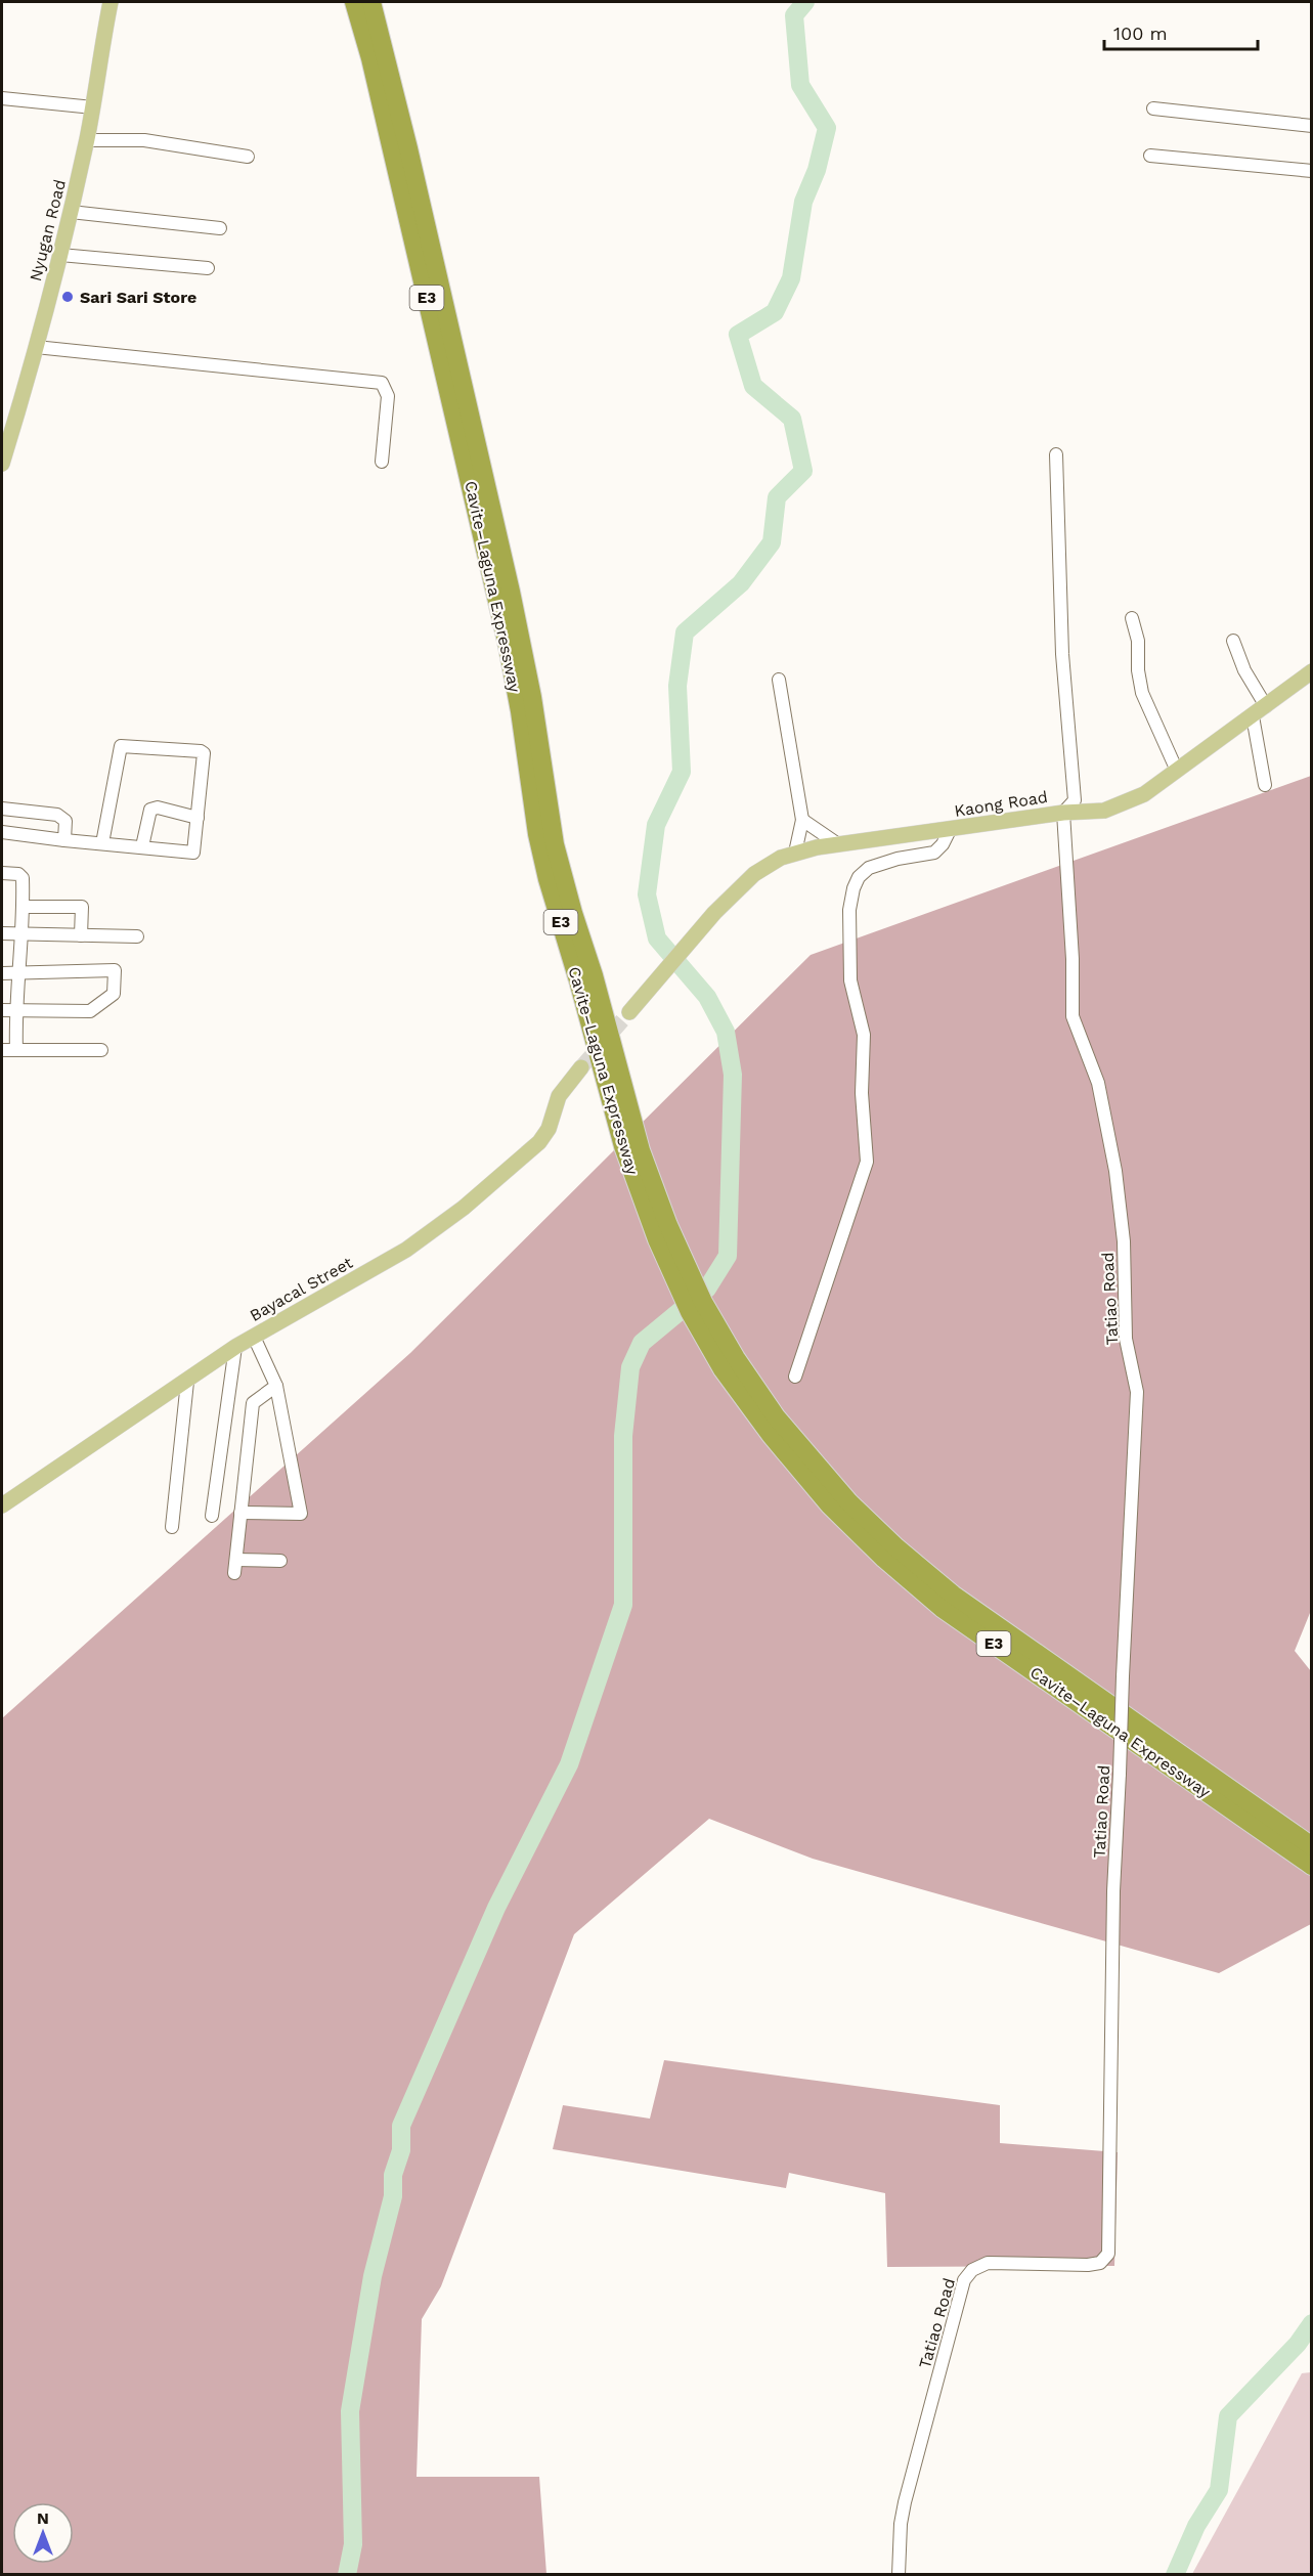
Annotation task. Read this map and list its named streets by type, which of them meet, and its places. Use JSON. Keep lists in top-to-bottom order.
{
  "streets": {
    "highway": ["E3", "Cavite–Laguna Expressway"],
    "main road": ["Nyugan Road", "Kaong Road", "Bayacal Street"],
    "street": ["Tatiao Road"]
  },
  "crossings": [
    ["Kaong Road", "Tatiao Road"]
  ],
  "places": ["Sari Sari Store"],
  "scale_bar": "100 m",
  "north": "top"
}
